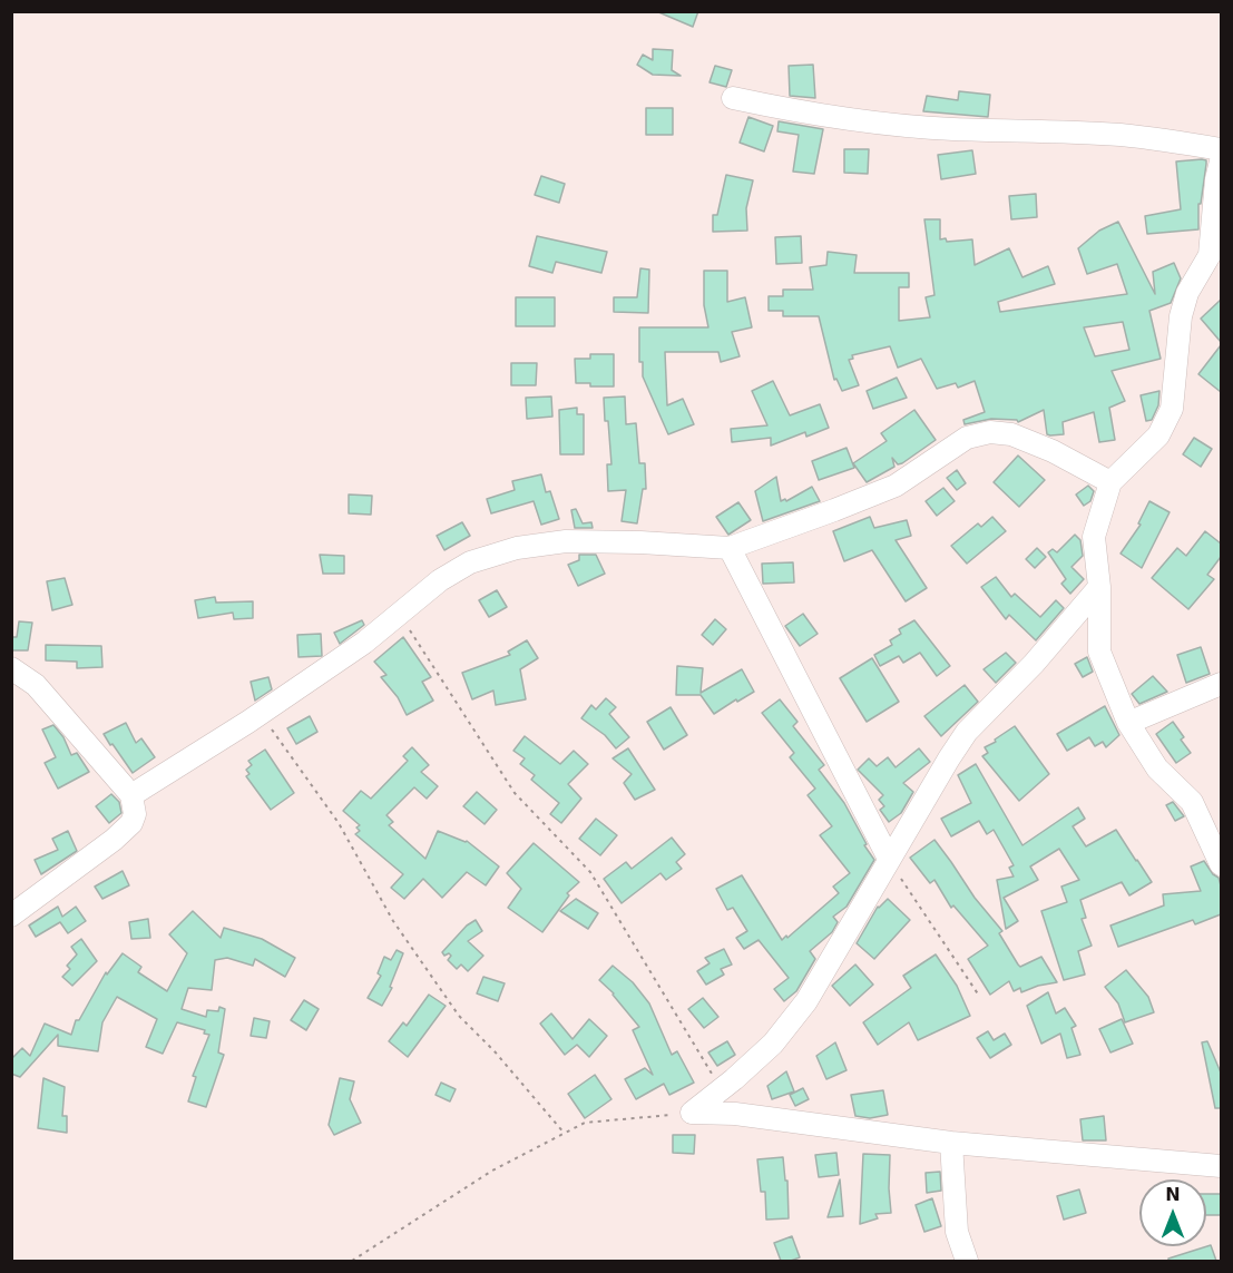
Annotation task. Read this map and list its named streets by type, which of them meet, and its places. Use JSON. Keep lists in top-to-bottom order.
{
  "north": "top"
}
